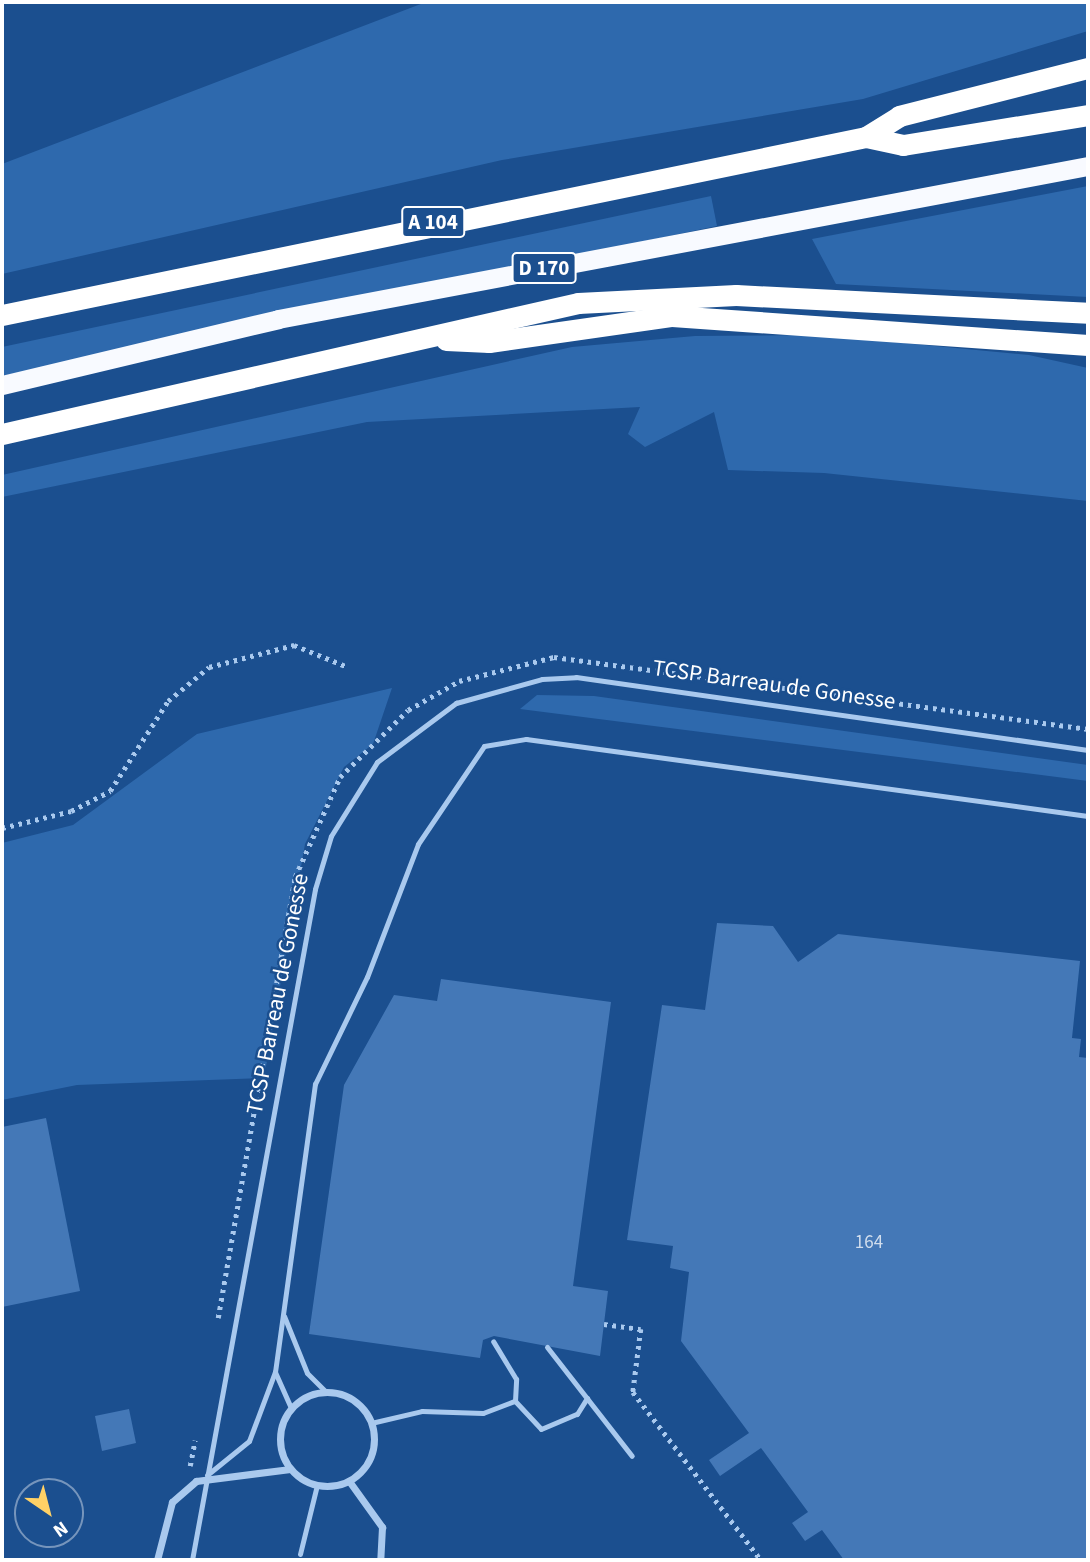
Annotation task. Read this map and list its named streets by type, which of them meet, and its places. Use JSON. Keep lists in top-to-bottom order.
{
  "streets": {
    "highway": ["A 104", "D 170"],
    "lane": ["TCSP Barreau de Gonesse"]
  },
  "house_numbers": ["164"],
  "north": "bottom right"
}
